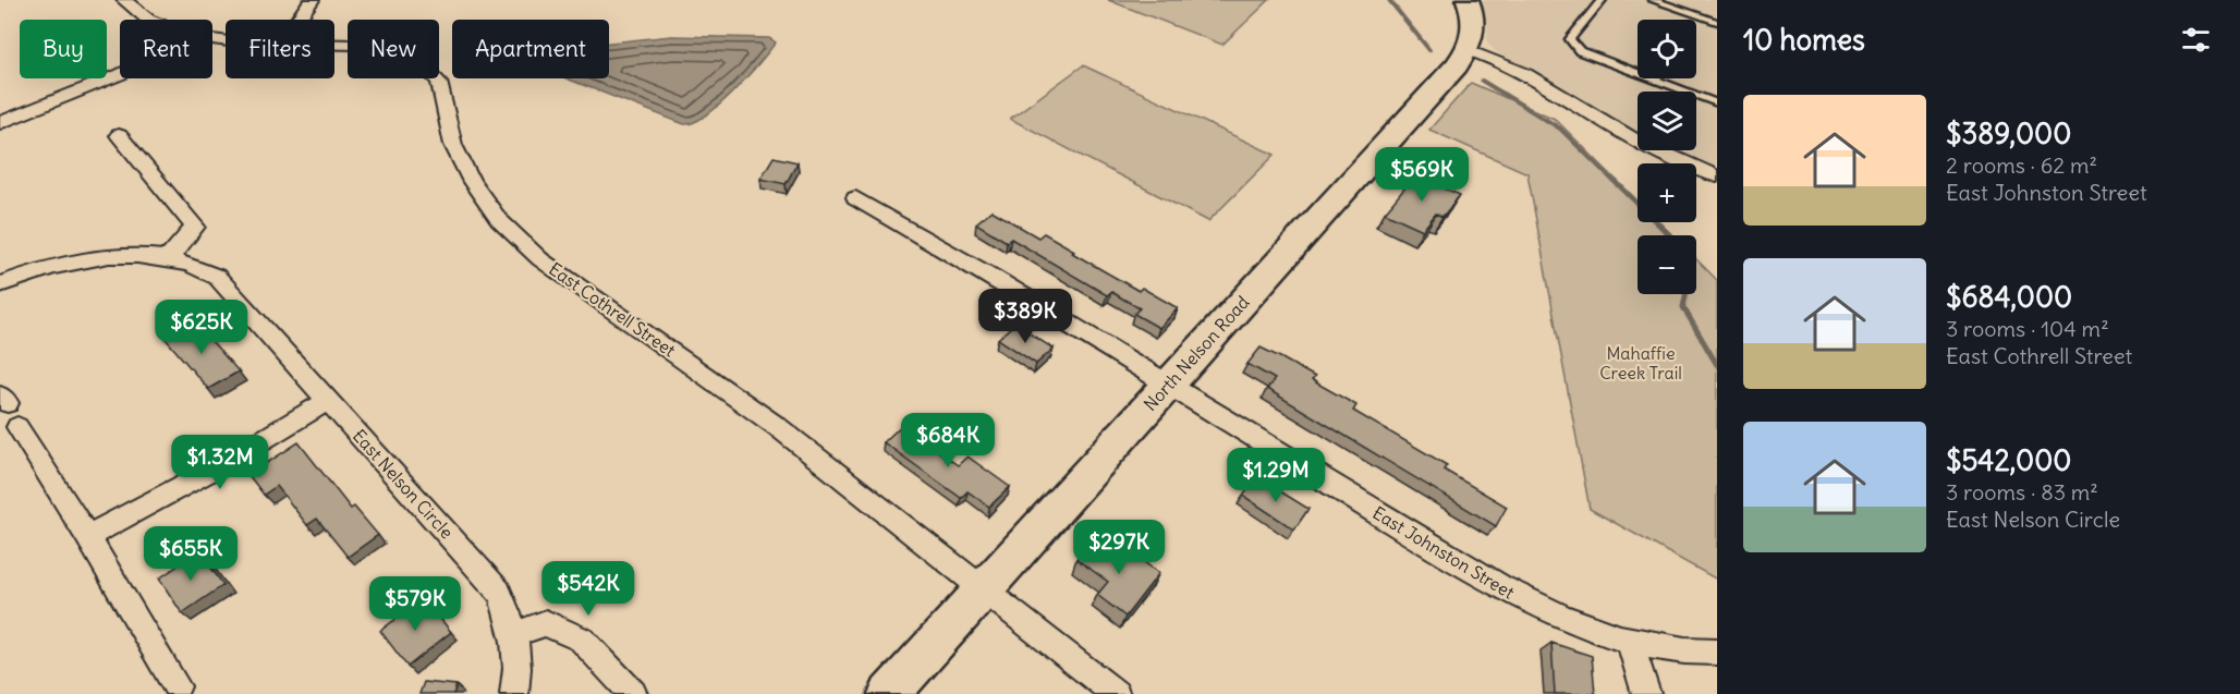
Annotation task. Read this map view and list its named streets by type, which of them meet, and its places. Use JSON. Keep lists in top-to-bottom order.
{
  "streets": {
    "street": [
      "East Cothrell Street",
      "North Nelson Road",
      "East Nelson Circle",
      "East Johnston Street"
    ]
  },
  "crossings": [
    ["East Cothrell Street", "North Nelson Road"],
    ["North Nelson Road", "East Johnston Street"]
  ],
  "parks": ["Mahaffie Creek Trail"],
  "page": {
    "heading": "10 homes",
    "map_buttons": ["+", "−"],
    "chip": [
      "Buy",
      "Rent",
      "Filters",
      "New",
      "Apartment"
    ],
    "list": [
      {
        "name": "$389,000",
        "note": "2 rooms · 62 m² · East Johnston Street"
      },
      {
        "name": "$684,000",
        "note": "3 rooms · 104 m² · East Cothrell Street"
      },
      {
        "name": "$542,000",
        "note": "3 rooms · 83 m² · East Nelson Circle"
      }
    ],
    "price": [
      "$569K",
      "$389K",
      "$625K",
      "$684K",
      "$1.32M",
      "$1.29M",
      "$297K",
      "$655K",
      "$542K",
      "$579K"
    ]
  }
}
